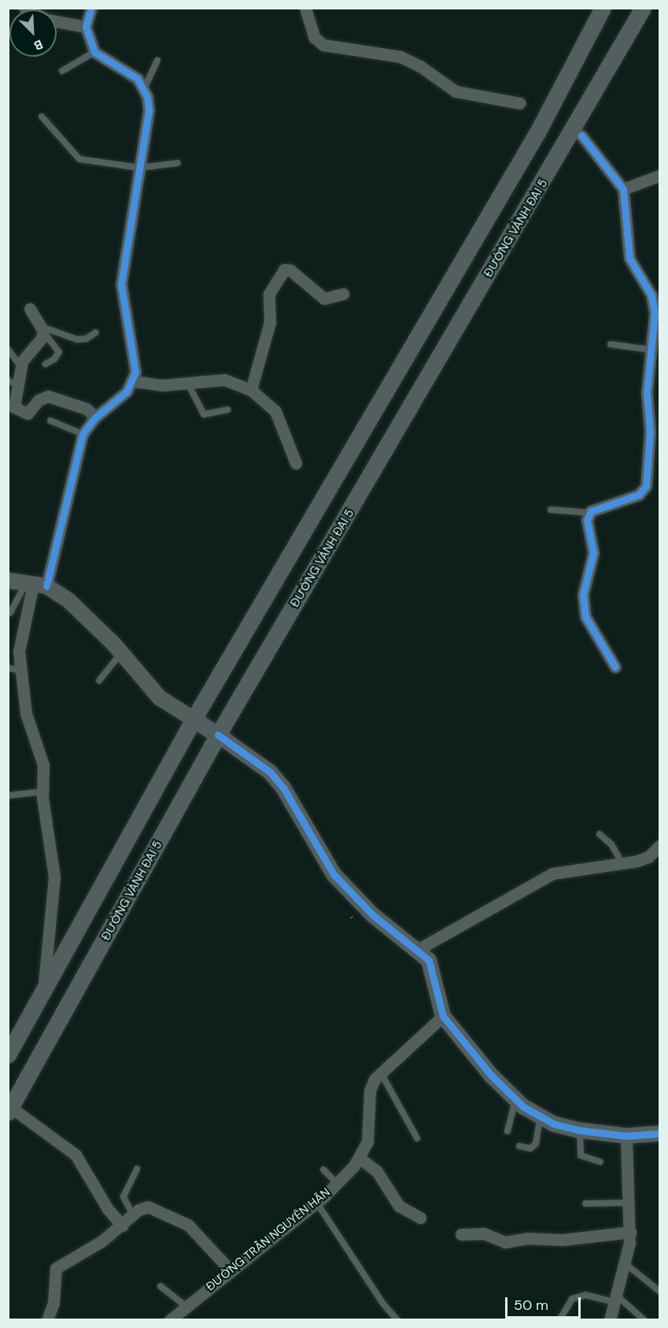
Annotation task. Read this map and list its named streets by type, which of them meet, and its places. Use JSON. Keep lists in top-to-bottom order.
{
  "streets": {
    "main road": ["ĐƯỜNG VÀNH ĐAI 5"],
    "street": ["ĐƯỜNG TRẦN NGUYÊN HÃN"]
  },
  "scale_bar": "50 m",
  "north": "bottom right"
}
